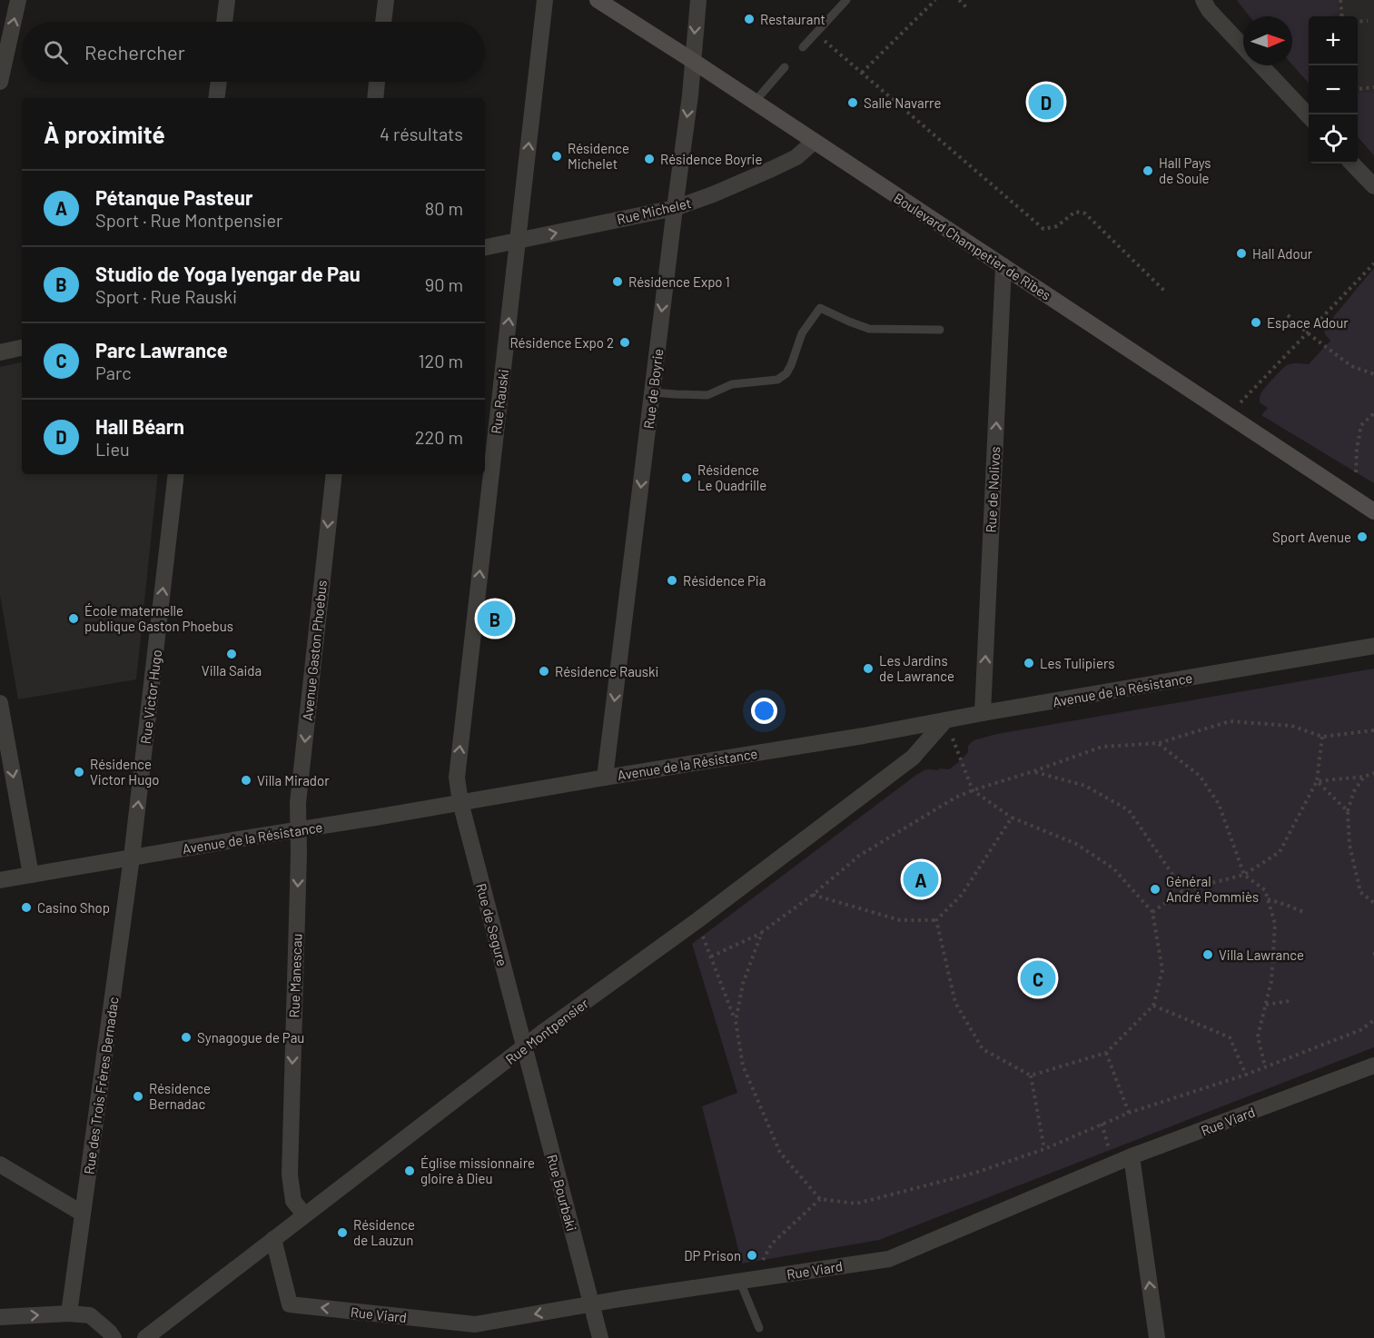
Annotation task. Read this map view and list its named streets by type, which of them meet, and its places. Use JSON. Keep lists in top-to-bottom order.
{
  "streets": {
    "main road": ["Boulevard Champetier de Ribes"],
    "street": [
      "Rue Michelet",
      "Rue de Boyrie",
      "Rue Rauski",
      "Rue de Nolivos",
      "Avenue Gaston Phoebus",
      "Avenue de la Résistance",
      "Rue Victor Hugo",
      "Rue de Segure",
      "Rue Manescau",
      "Rue Montpensier",
      "Rue des Trois Frères Bernadac",
      "Rue Viard",
      "Rue Bourbaki"
    ]
  },
  "crossings": [
    ["Rue Michelet", "Boulevard Champetier de Ribes"],
    ["Rue Michelet", "Rue de Boyrie"],
    ["Rue Michelet", "Rue Rauski"],
    ["Boulevard Champetier de Ribes", "Rue de Boyrie"],
    ["Boulevard Champetier de Ribes", "Rue de Nolivos"],
    ["Rue de Boyrie", "Avenue de la Résistance"],
    ["Rue Rauski", "Avenue de la Résistance"],
    ["Rue Rauski", "Rue de Segure"],
    ["Rue de Nolivos", "Avenue de la Résistance"],
    ["Avenue Gaston Phoebus", "Avenue de la Résistance"],
    ["Avenue Gaston Phoebus", "Rue Manescau"],
    ["Avenue de la Résistance", "Rue Victor Hugo"],
    ["Avenue de la Résistance", "Rue de Segure"],
    ["Avenue de la Résistance", "Rue Manescau"],
    ["Avenue de la Résistance", "Rue Montpensier"],
    ["Avenue de la Résistance", "Rue des Trois Frères Bernadac"],
    ["Rue Victor Hugo", "Rue des Trois Frères Bernadac"],
    ["Rue de Segure", "Rue Montpensier"],
    ["Rue de Segure", "Rue Bourbaki"],
    ["Rue Manescau", "Rue Montpensier"],
    ["Rue Montpensier", "Rue Viard"],
    ["Rue Montpensier", "Rue Bourbaki"],
    ["Rue Viard", "Rue Bourbaki"]
  ],
  "one_way": [
    "Rue Michelet",
    "Rue de Boyrie",
    "Rue Rauski",
    "Rue de Nolivos",
    "Avenue Gaston Phoebus",
    "Rue Manescau"
  ],
  "places": [
    "Restaurant",
    "Salle Navarre",
    "Résidence Michelet",
    "Résidence Boyrie",
    "Hall Pays de Soule",
    "Hall Adour",
    "Résidence Expo 1",
    "Espace Adour",
    "Résidence Expo 2",
    "Résidence Le Quadrille",
    "Sport Avenue",
    "Résidence Pia",
    "École maternelle publique Gaston Phoebus",
    "Villa Saida",
    "Les Tulipiers",
    "Les Jardins de Lawrance",
    "Résidence Rauski",
    "Résidence Victor Hugo",
    "Villa Mirador",
    "Général André Pommiès",
    "Casino Shop",
    "Villa Lawrance",
    "Synagogue de Pau",
    "Résidence Bernadac",
    "Église missionnaire gloire à Dieu",
    "Résidence de Lauzun",
    "DP Prison"
  ],
  "north": "right",
  "page": {
    "map_buttons": ["+", "−"],
    "search": "Rechercher",
    "pins": [
      "D",
      "B",
      "A",
      "C"
    ],
    "heading": ["À proximité", "4 résultats"],
    "list": [
      {
        "mark": "A",
        "name": "Pétanque Pasteur",
        "note": "Sport · Rue Montpensier",
        "value": "80 m"
      },
      {
        "mark": "B",
        "name": "Studio de Yoga Iyengar de Pau",
        "note": "Sport · Rue Rauski",
        "value": "90 m"
      },
      {
        "mark": "C",
        "name": "Parc Lawrance",
        "note": "Parc",
        "value": "120 m"
      },
      {
        "mark": "D",
        "name": "Hall Béarn",
        "note": "Lieu",
        "value": "220 m"
      }
    ]
  }
}
